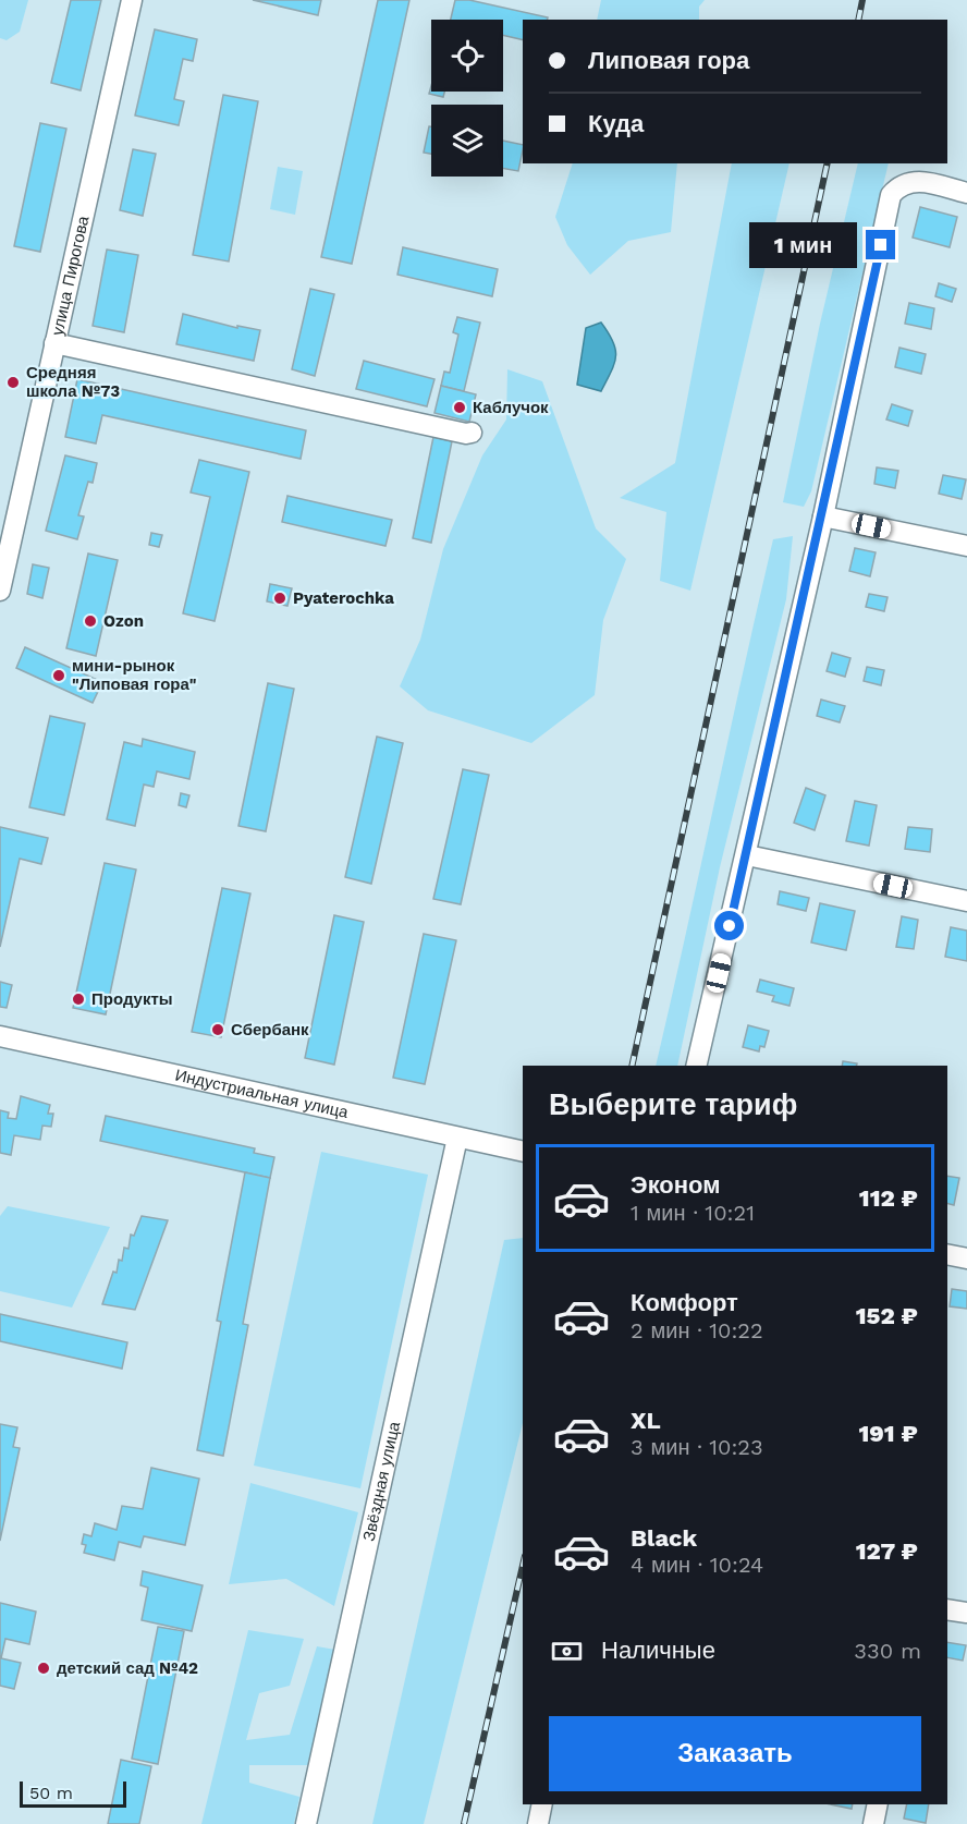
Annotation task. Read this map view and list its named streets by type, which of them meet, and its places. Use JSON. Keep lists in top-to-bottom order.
{
  "streets": {
    "street": ["улица Пирогова", "Индустриальная улица", "Звёздная улица"]
  },
  "crossings": [
    ["Индустриальная улица", "Звёздная улица"]
  ],
  "places": [
    "Средняя школа №73",
    "Каблучок",
    "Pyaterochka",
    "Ozon",
    "мини-рынок \"Липовая гора\"",
    "Продукты",
    "Сбербанк",
    "детский сад №42"
  ],
  "scale_bar": "50 m",
  "page": {
    "banner": ["Липовая гора", "Куда"],
    "bubble": "1 мин",
    "heading": "Выберите тариф",
    "list": [
      {
        "name": "Эконом",
        "note": "1 мин · 10:21",
        "value": "112 ₽"
      },
      {
        "name": "Комфорт",
        "note": "2 мин · 10:22",
        "value": "152 ₽"
      },
      {
        "name": "XL",
        "note": "3 мин · 10:23",
        "value": "191 ₽"
      },
      {
        "name": "Black",
        "note": "4 мин · 10:24",
        "value": "127 ₽"
      }
    ],
    "pay": ["Наличные", "330 m"],
    "buttons": "Заказать",
    "scale": "50 m"
  }
}
